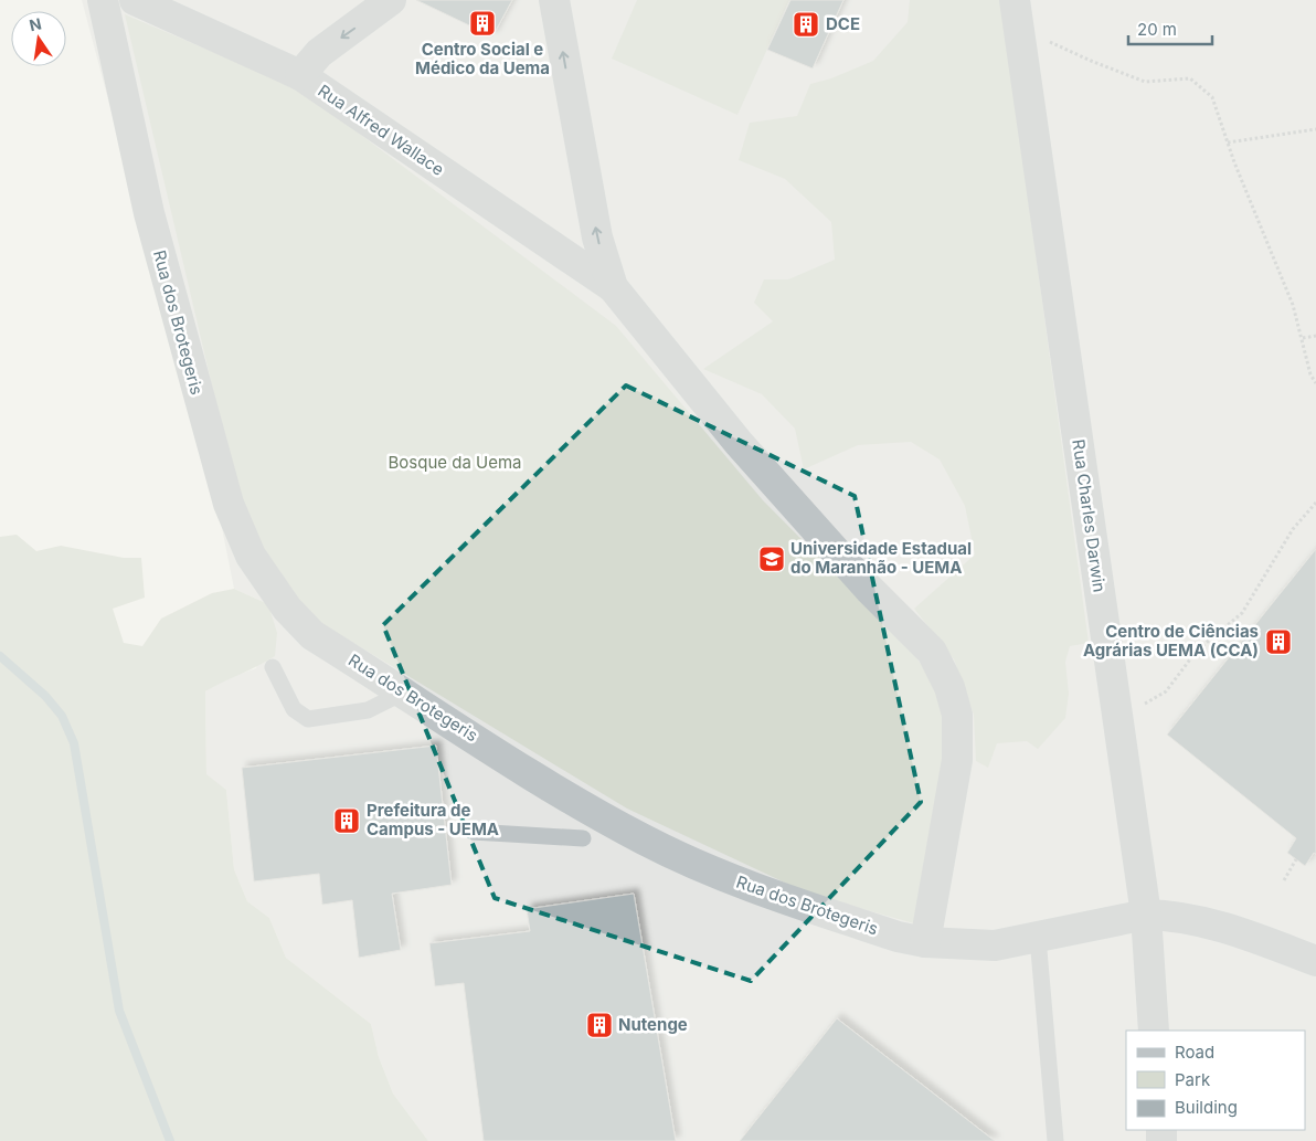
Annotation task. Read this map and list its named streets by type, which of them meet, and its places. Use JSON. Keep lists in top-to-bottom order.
{
  "streets": {
    "street": ["Rua Alfred Wallace", "Rua dos Brotegeris", "Rua Charles Darwin"]
  },
  "crossings": [
    ["Rua dos Brotegeris", "Rua Charles Darwin"]
  ],
  "parks": ["Bosque da Uema"],
  "places": {
    "building": [
      "Centro Social e Médico da Uema",
      "DCE",
      "Centro de Ciências Agrárias UEMA (CCA)",
      "Prefeitura de Campus - UEMA",
      "Nutenge"
    ],
    "school or university": ["Universidade Estadual do Maranhão - UEMA"]
  },
  "legend": ["Road", "Park", "Building"],
  "scale_bar": "20 m",
  "north": "top"
}
